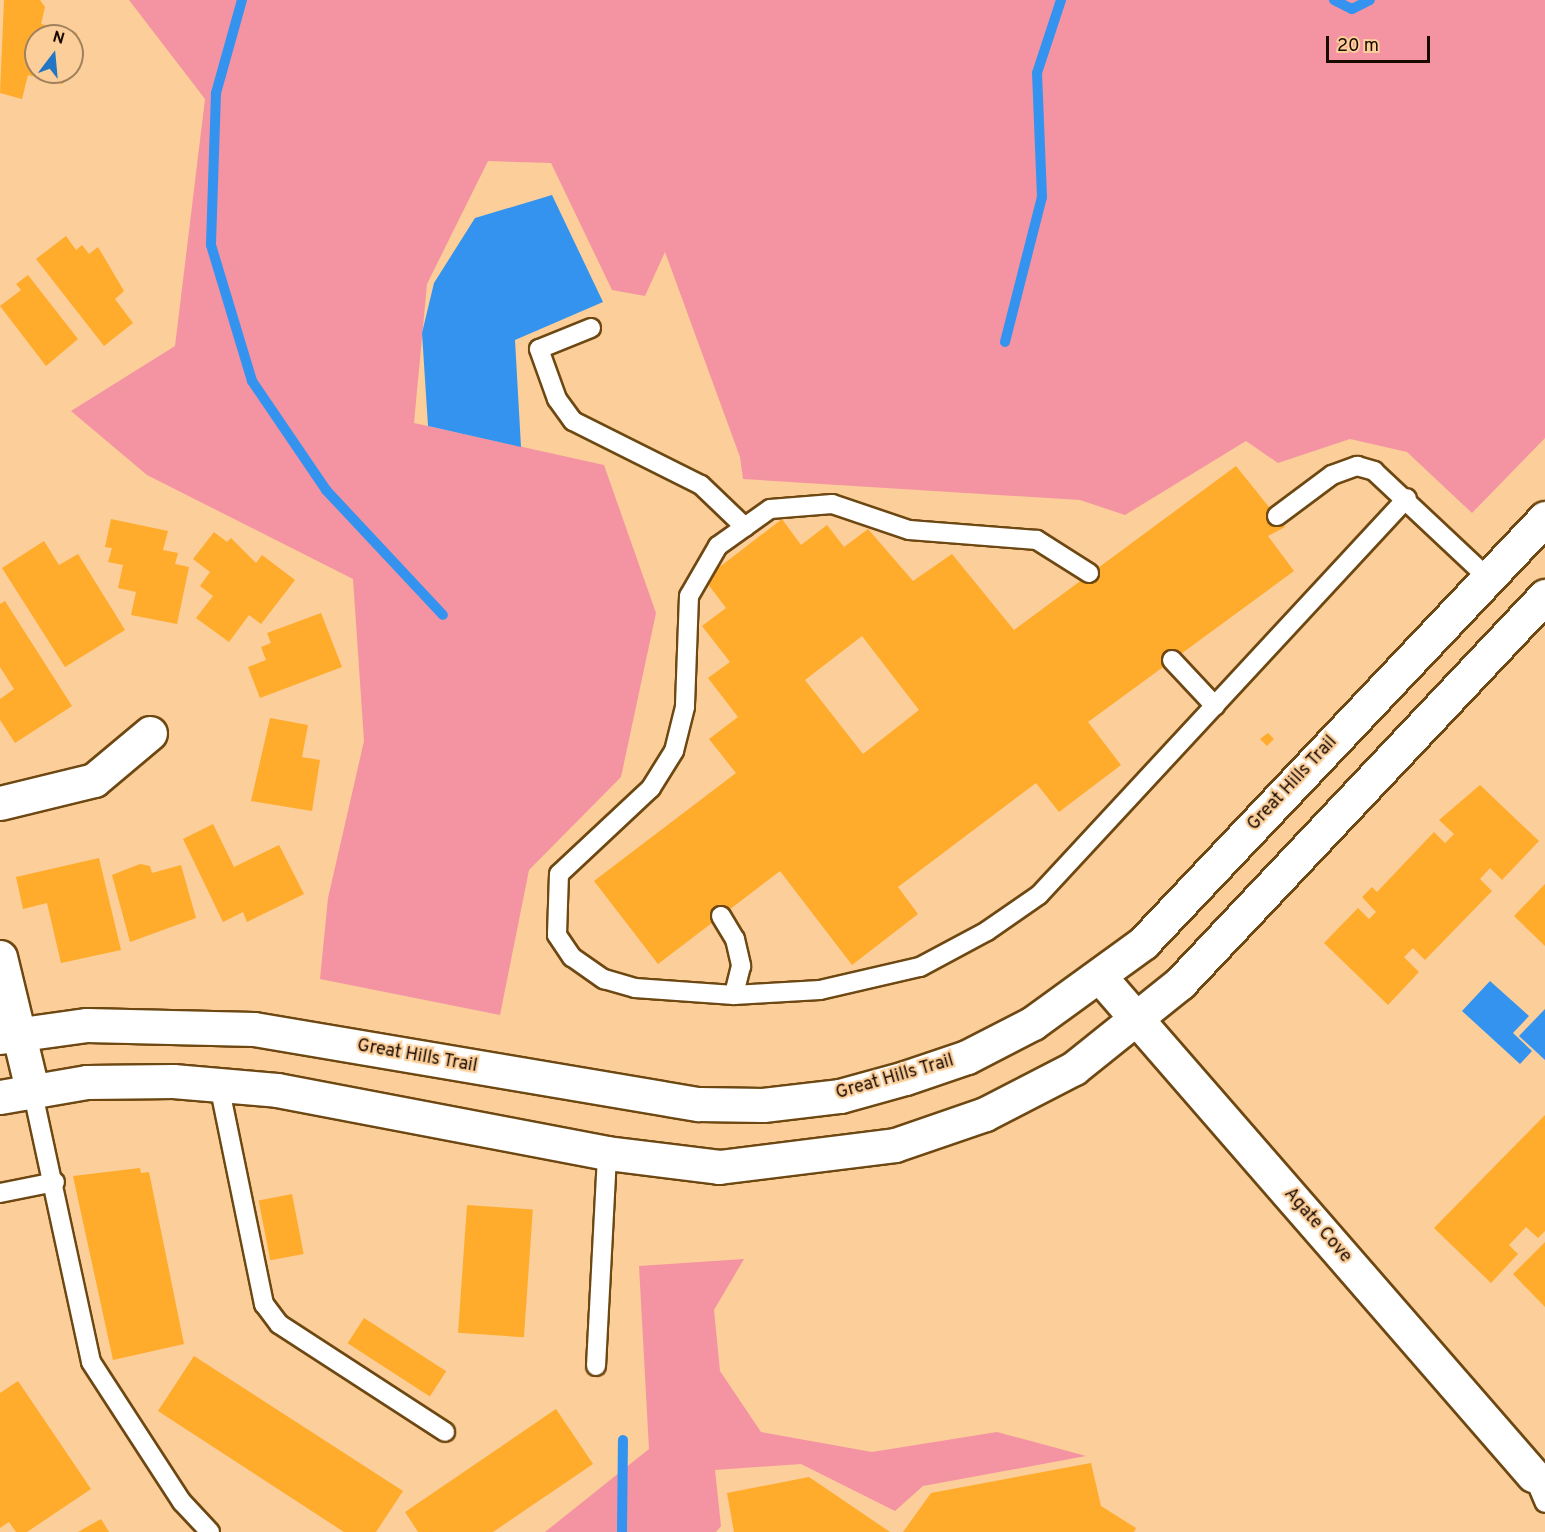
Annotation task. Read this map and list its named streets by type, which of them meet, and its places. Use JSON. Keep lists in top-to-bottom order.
{
  "streets": {
    "street": ["Great Hills Trail", "Agate Cove"]
  },
  "crossings": [
    ["Great Hills Trail", "Agate Cove"]
  ],
  "scale_bar": "20 m",
  "north": "top"
}
